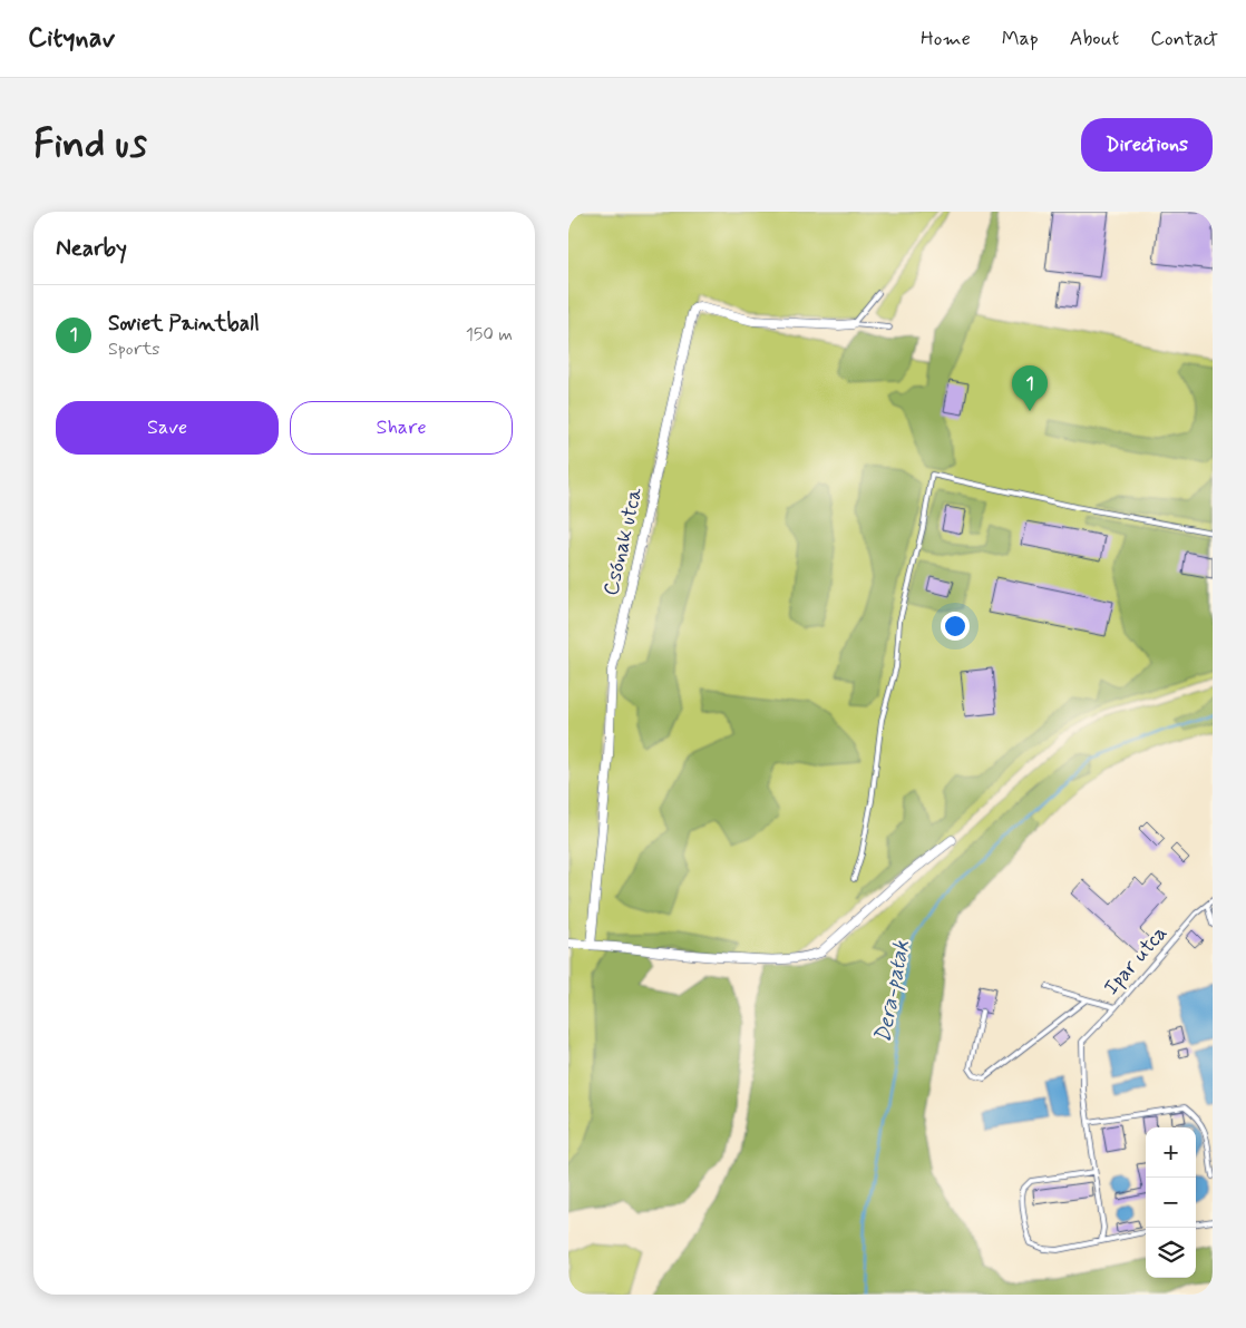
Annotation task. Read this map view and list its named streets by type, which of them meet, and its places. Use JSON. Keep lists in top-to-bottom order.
{
  "streets": {
    "street": ["Csónak utca"],
    "lane": ["Ipar utca"]
  },
  "water": ["Dera-patak"],
  "page": {
    "header": "Citynav",
    "nav": [
      "Home",
      "Map",
      "About",
      "Contact"
    ],
    "buttons": [
      "Directions",
      ["Save", "Share"]
    ],
    "title": "Find us",
    "heading": "Nearby",
    "list": [
      {
        "mark": "1",
        "name": "Soviet Paintball",
        "note": "Sports",
        "value": "150 m"
      }
    ],
    "pins": "1",
    "map_buttons": ["+", "−"]
  }
}
